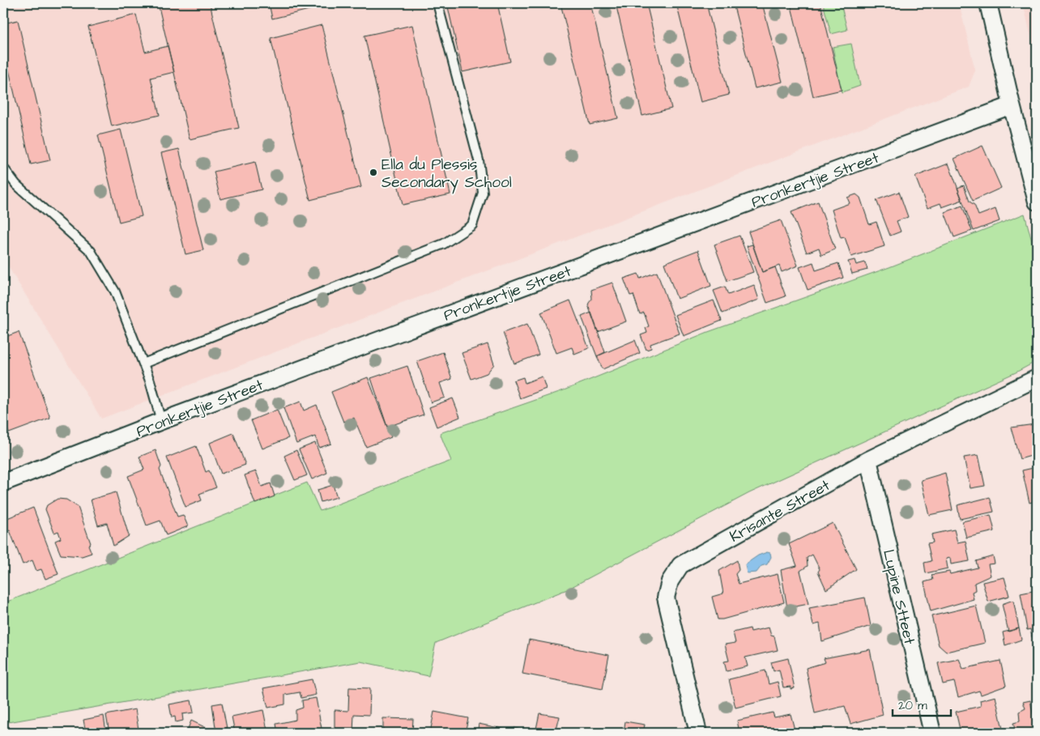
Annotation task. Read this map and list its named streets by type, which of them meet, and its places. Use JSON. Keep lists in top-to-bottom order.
{
  "streets": {
    "street": ["Pronkertjie Street", "Krisante Street", "Lupine Stteet"]
  },
  "crossings": [
    ["Krisante Street", "Lupine Stteet"]
  ],
  "places": ["Ella du Plessis Secondary School"],
  "scale_bar": "20 m"
}
